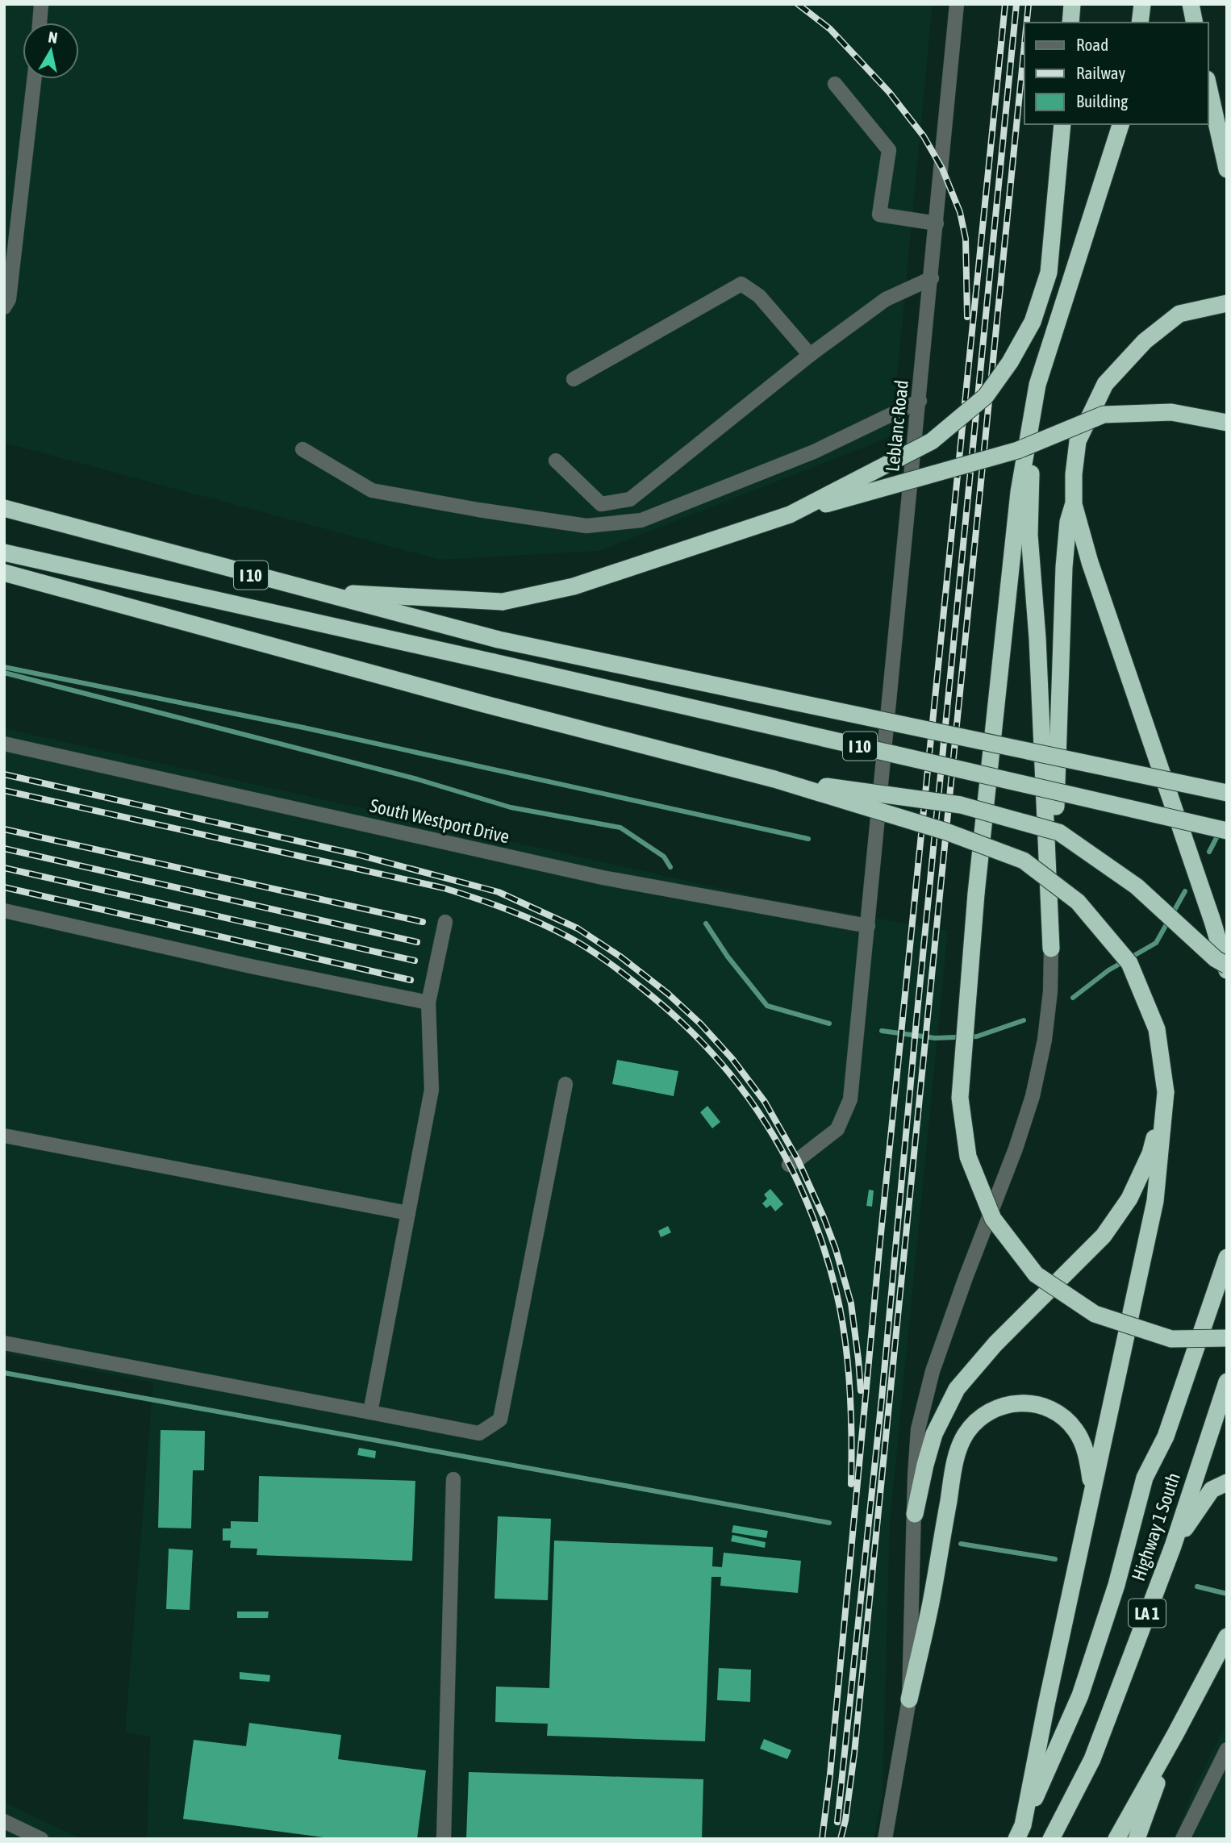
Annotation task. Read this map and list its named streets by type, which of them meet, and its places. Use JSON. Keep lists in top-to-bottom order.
{
  "streets": {
    "highway": ["I 10", "Highway 1 South", "LA 1"],
    "street": ["Leblanc Road", "South Westport Drive"]
  },
  "crossings": [
    ["Leblanc Road", "South Westport Drive"]
  ],
  "legend": ["Road", "Railway", "Building"],
  "north": "top"
}
